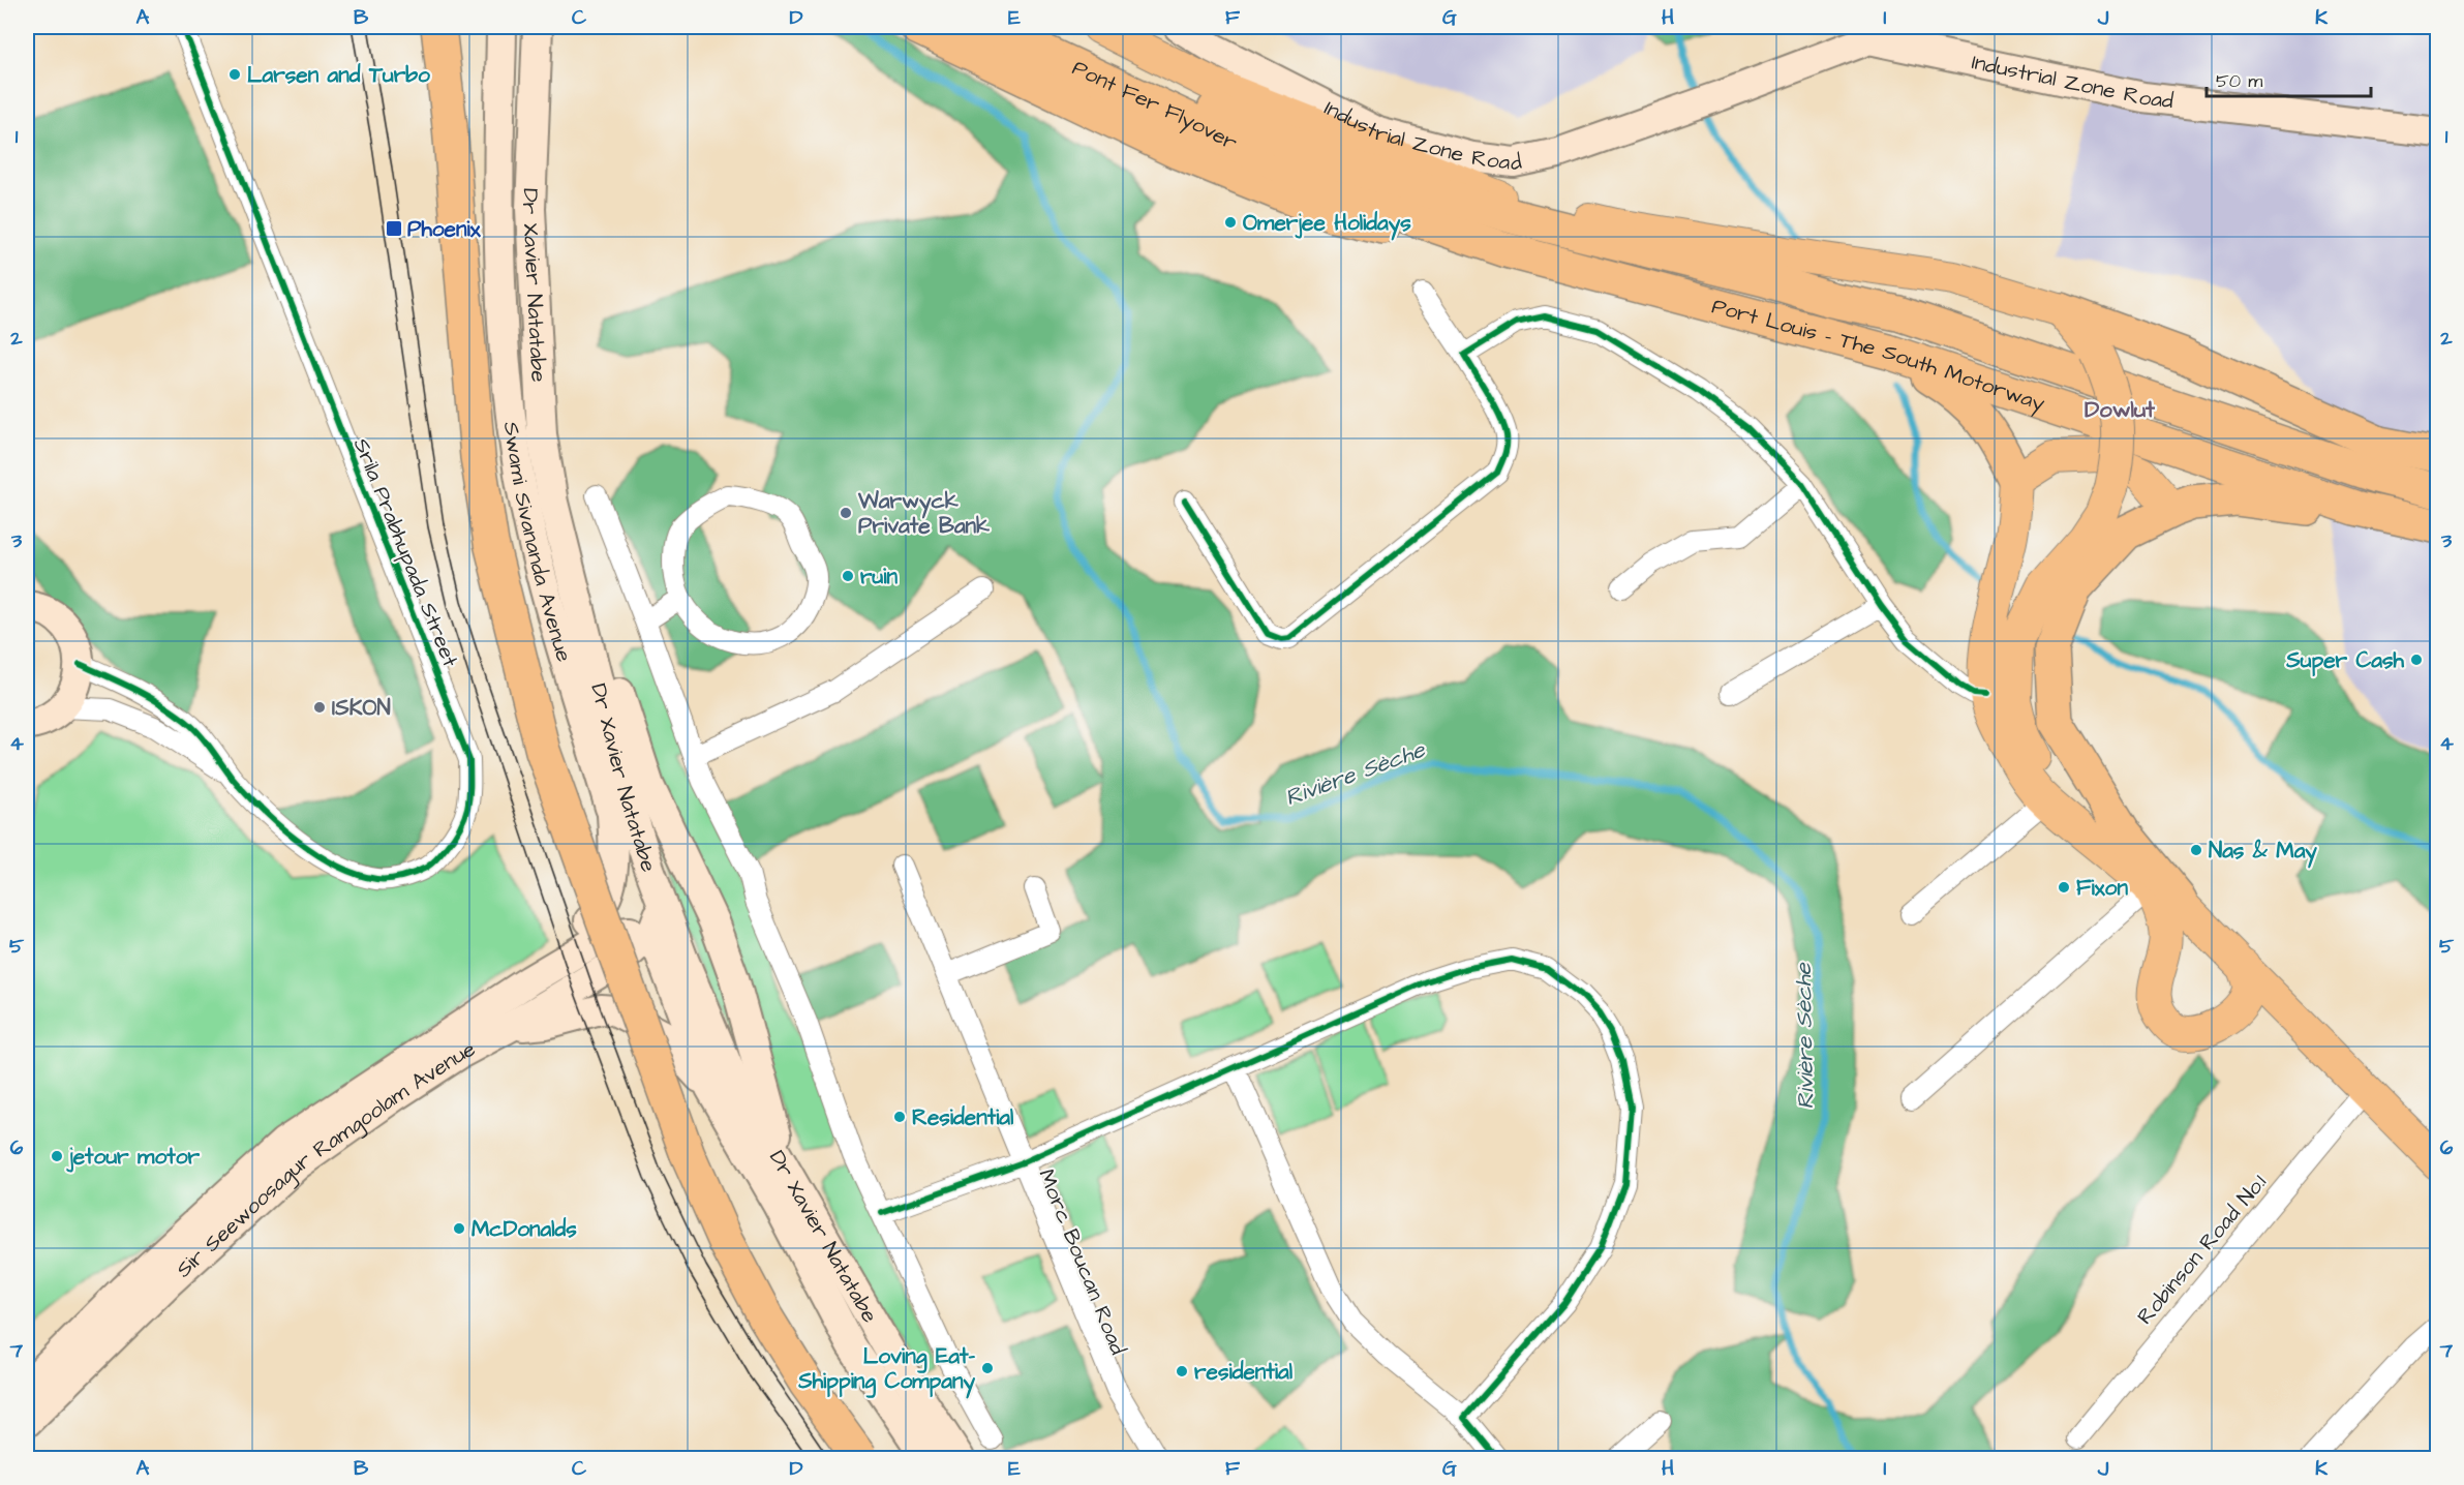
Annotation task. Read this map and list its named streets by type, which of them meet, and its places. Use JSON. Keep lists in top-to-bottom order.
{
  "streets": {
    "highway": ["Pont Fer Flyover", "Port Louis – The South Motorway"],
    "main road": [
      "Industrial Zone Road",
      "Dr Xavier Natatabe",
      "Swami Sivananda Avenue",
      "Sir Seewoosagur Ramgoolam Avenue"
    ],
    "street": ["Srila Prabhupada Street", "Robinson Road No.1", "Morc Boucan Road"]
  },
  "crossings": [
    ["Pont Fer Flyover", "Port Louis – The South Motorway"],
    ["Swami Sivananda Avenue", "Sir Seewoosagur Ramgoolam Avenue"]
  ],
  "districts": ["Dowlut"],
  "water": ["Rivière Sèche"],
  "places": {
    "other": [
      "Larsen and Turbo",
      "Omerjee Holidays",
      "Warwyck Private Bank",
      "ruin",
      "Super Cash",
      "ISKON",
      "Nas & May",
      "Fixon",
      "Residential",
      "jetour motor",
      "McDonalds",
      "Loving Eat- Shipping Company",
      "residential"
    ],
    "transit": ["Phoenix"]
  },
  "scale_bar": "50 m",
  "grid": {
    "columns": [
      "A",
      "B",
      "C",
      "D",
      "E",
      "F",
      "G",
      "H",
      "I",
      "J",
      "K"
    ],
    "rows": [
      "1",
      "2",
      "3",
      "4",
      "5",
      "6",
      "7"
    ]
  }
}
